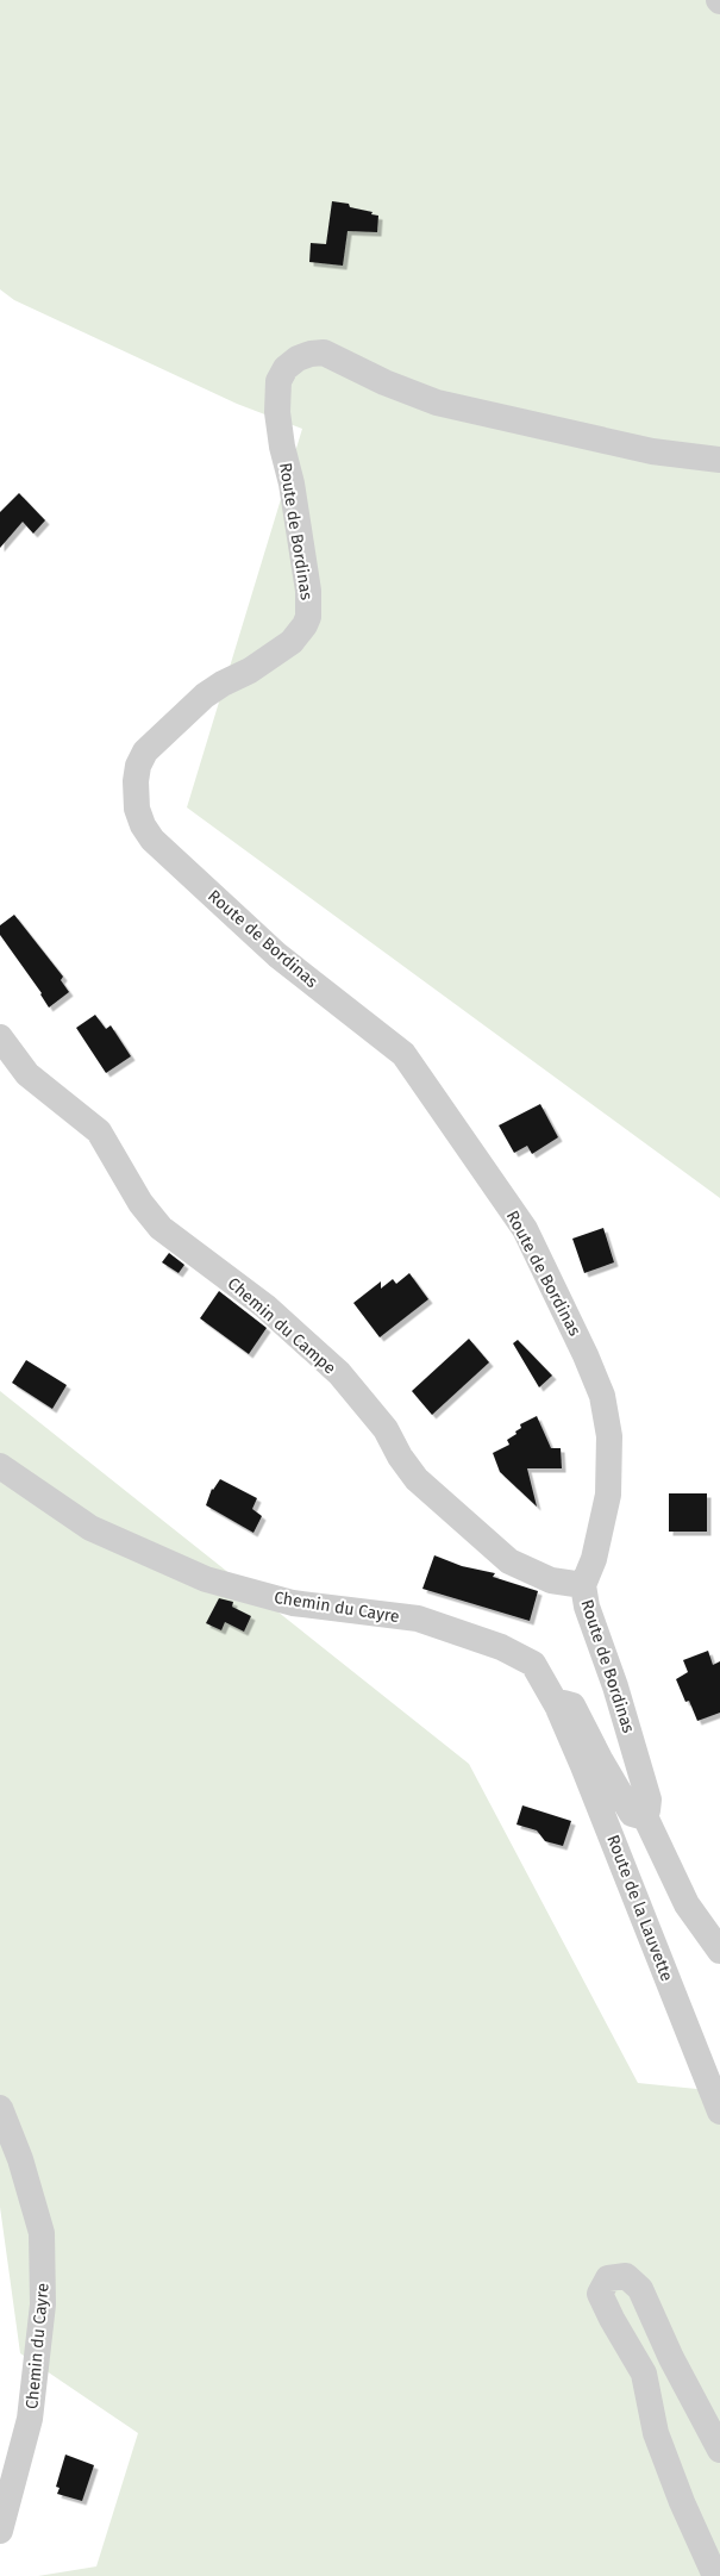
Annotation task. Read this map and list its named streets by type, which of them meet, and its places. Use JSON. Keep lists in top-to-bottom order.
{
  "streets": {
    "street": [
      "Route de Bordinas",
      "Chemin du Campe",
      "Chemin du Cayre",
      "Route de la Lauvette"
    ]
  },
  "crossings": [
    ["Route de Bordinas", "Chemin du Campe"],
    ["Chemin du Cayre", "Route de la Lauvette"]
  ]
}
